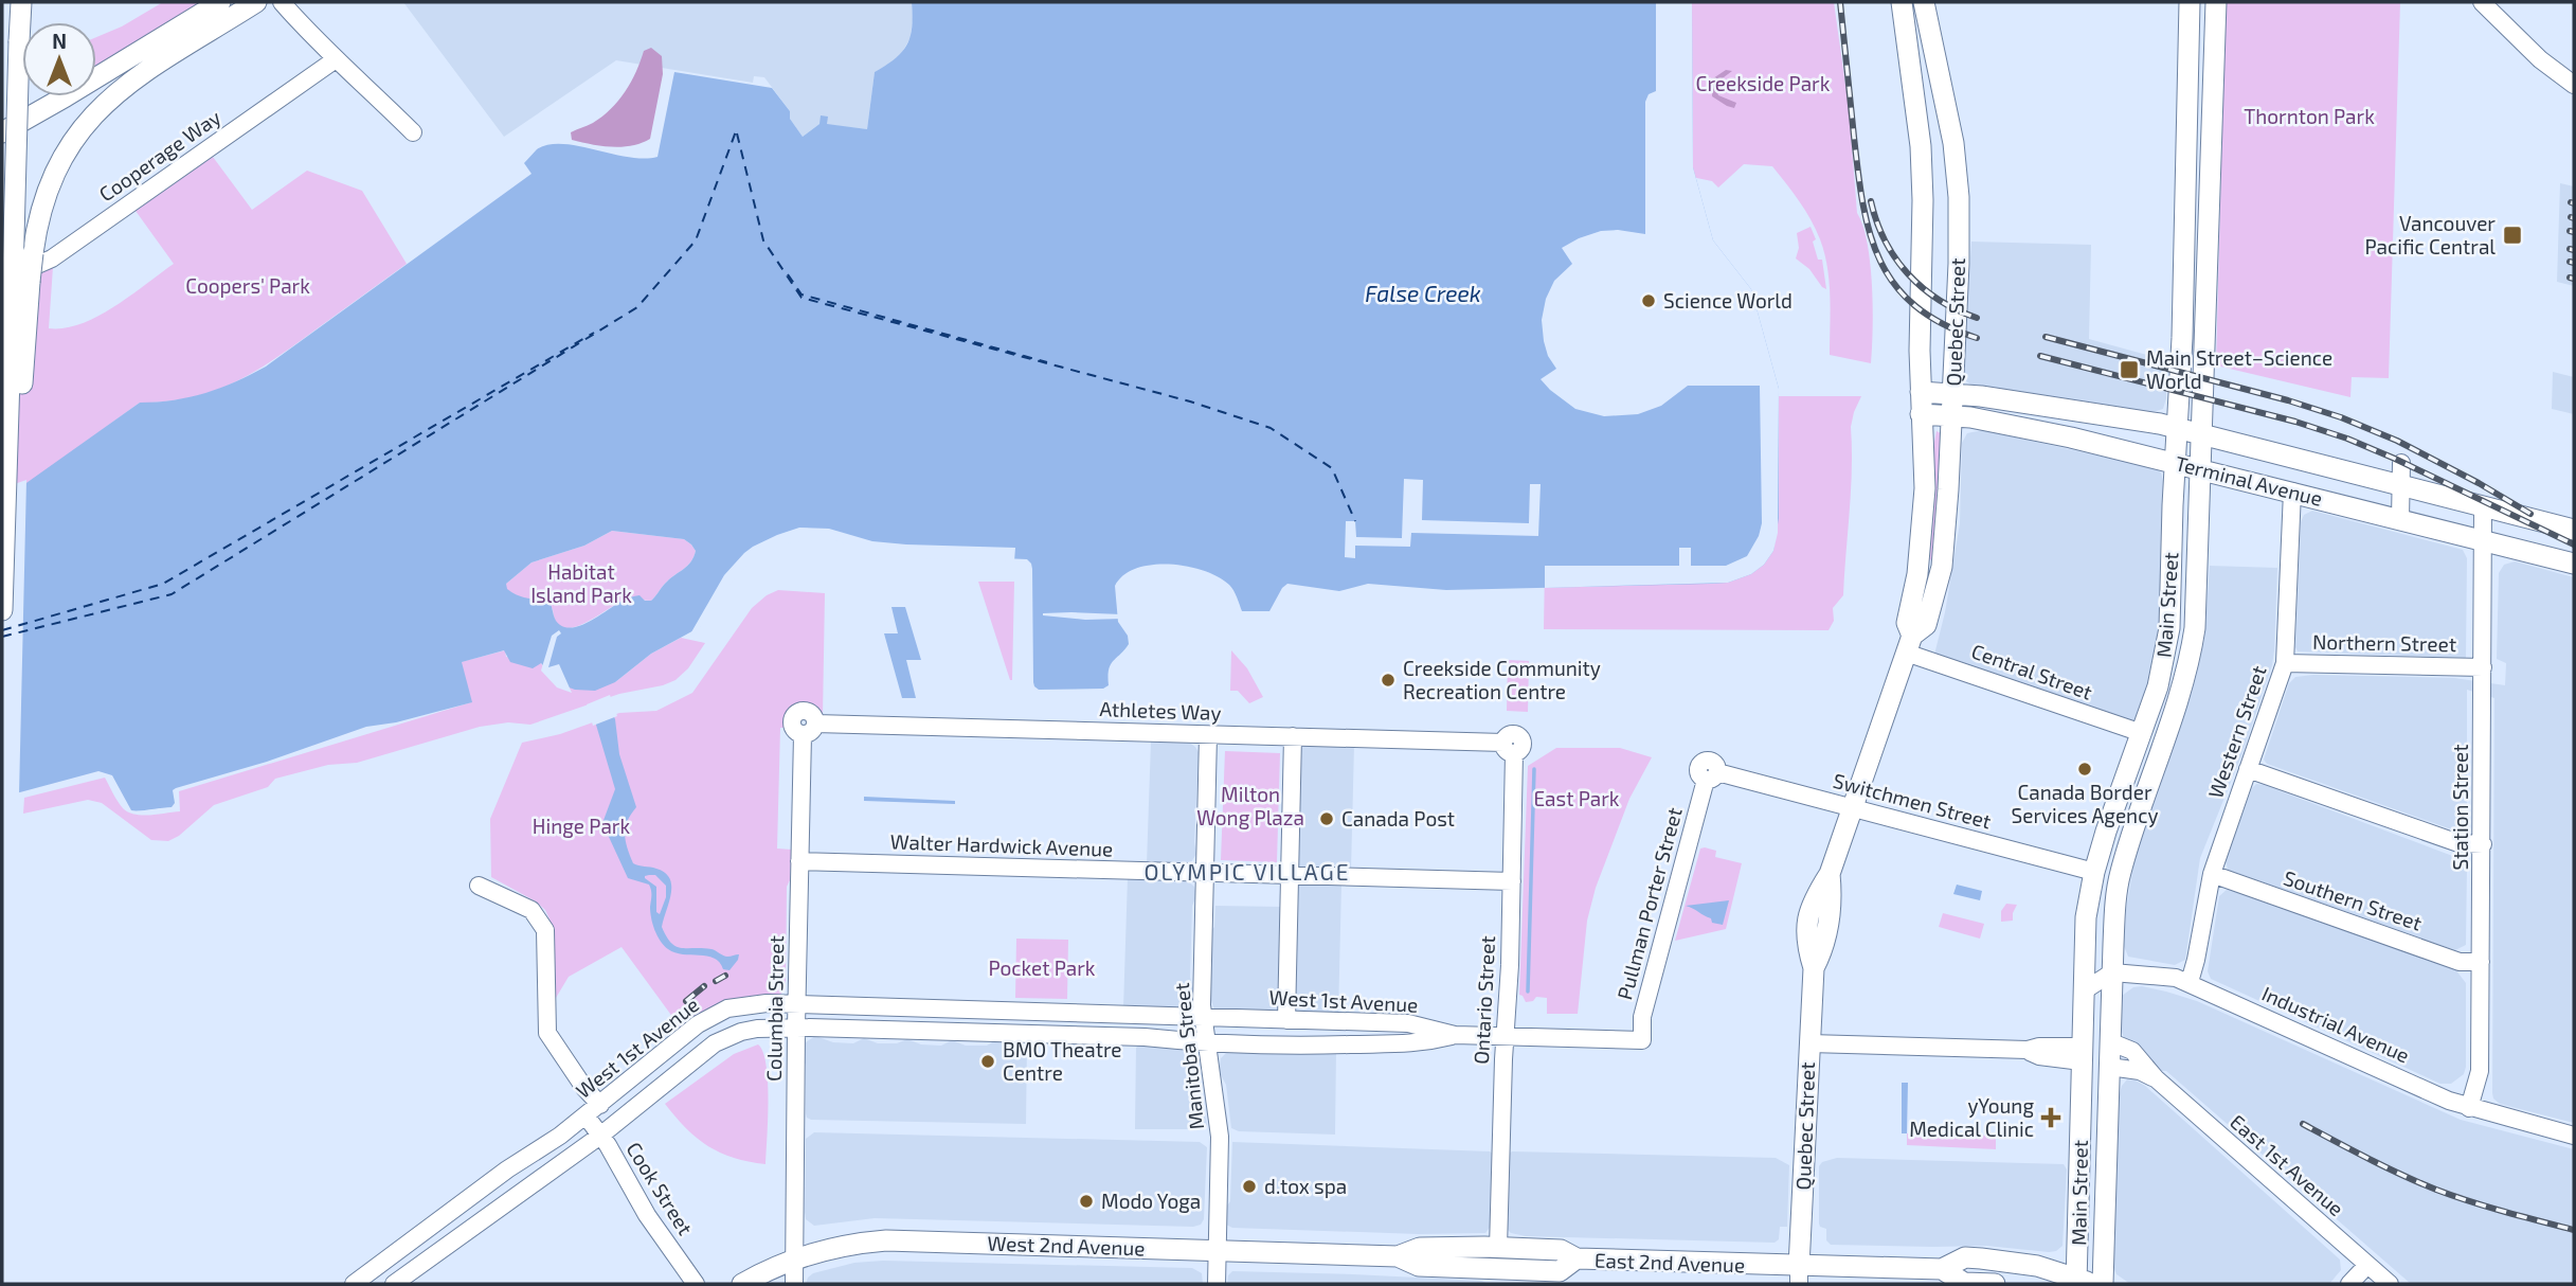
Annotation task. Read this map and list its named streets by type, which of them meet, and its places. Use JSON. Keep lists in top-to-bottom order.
{
  "streets": {
    "main road": [
      "Quebec Street",
      "Terminal Avenue",
      "Main Street",
      "West 2nd Avenue",
      "East 2nd Avenue"
    ],
    "street": [
      "Cooperage Way",
      "Northern Street",
      "Central Street",
      "Athletes Way",
      "Western Street",
      "Switchmen Street",
      "Station Street",
      "Walter Hardwick Avenue",
      "Southern Street",
      "Pullman Porter Street",
      "Ontario Street",
      "West 1st Avenue",
      "Columbia Street",
      "Industrial Avenue",
      "Manitoba Street",
      "East 1st Avenue",
      "Cook Street"
    ]
  },
  "crossings": [
    ["Quebec Street", "Terminal Avenue"],
    ["Quebec Street", "Central Street"],
    ["Quebec Street", "Switchmen Street"],
    ["Quebec Street", "East 2nd Avenue"],
    ["Terminal Avenue", "Main Street"],
    ["Terminal Avenue", "Western Street"],
    ["Terminal Avenue", "Station Street"],
    ["Main Street", "Central Street"],
    ["Main Street", "Switchmen Street"],
    ["Main Street", "Industrial Avenue"],
    ["Main Street", "East 1st Avenue"],
    ["Main Street", "East 2nd Avenue"],
    ["Northern Street", "Western Street"],
    ["Northern Street", "Station Street"],
    ["Athletes Way", "Ontario Street"],
    ["Athletes Way", "Columbia Street"],
    ["Athletes Way", "Manitoba Street"],
    ["Western Street", "Southern Street"],
    ["Western Street", "Industrial Avenue"],
    ["Switchmen Street", "Pullman Porter Street"],
    ["Station Street", "Southern Street"],
    ["Station Street", "Industrial Avenue"],
    ["Walter Hardwick Avenue", "Ontario Street"],
    ["Walter Hardwick Avenue", "Columbia Street"],
    ["Walter Hardwick Avenue", "Manitoba Street"],
    ["Pullman Porter Street", "Ontario Street"],
    ["Ontario Street", "West 2nd Avenue"],
    ["Ontario Street", "East 2nd Avenue"],
    ["West 1st Avenue", "Columbia Street"],
    ["West 1st Avenue", "Manitoba Street"],
    ["West 1st Avenue", "Cook Street"],
    ["Columbia Street", "West 2nd Avenue"],
    ["Manitoba Street", "West 2nd Avenue"],
    ["West 2nd Avenue", "East 2nd Avenue"]
  ],
  "districts": ["OLYMPIC VILLAGE"],
  "water": ["False Creek"],
  "parks": [
    "Creekside Park",
    "Thornton Park",
    "Coopers' Park",
    "Habitat Island Park",
    "Milton Wong Plaza",
    "East Park",
    "Hinge Park",
    "Pocket Park"
  ],
  "places": {
    "transit": ["Vancouver Pacific Central", "Main Street–Science World"],
    "other": [
      "Science World",
      "Creekside Community Recreation Centre",
      "Canada Border Services Agency",
      "Canada Post",
      "BMO Theatre Centre",
      "d.tox spa",
      "Modo Yoga"
    ],
    "health": ["yYoung Medical Clinic"]
  },
  "north": "top"
}
